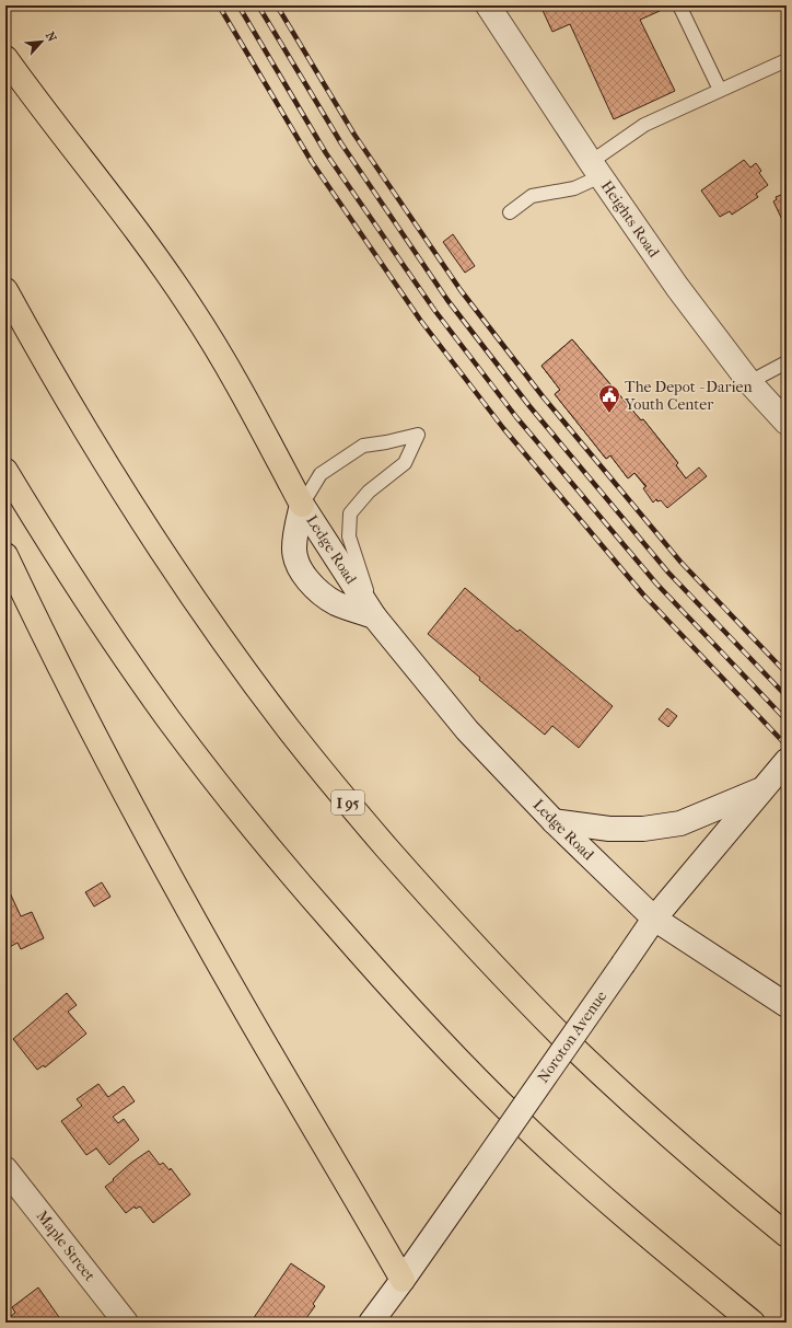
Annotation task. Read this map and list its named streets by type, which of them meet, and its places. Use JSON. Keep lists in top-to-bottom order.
{
  "streets": {
    "highway": ["I 95"],
    "main road": [
      "Heights Road",
      "Ledge Road",
      "Noroton Avenue",
      "Maple Street"
    ]
  },
  "crossings": [
    ["Ledge Road", "Noroton Avenue"]
  ],
  "places": {
    "public building": ["The Depot - Darien Youth Center"]
  },
  "north": "top right"
}
